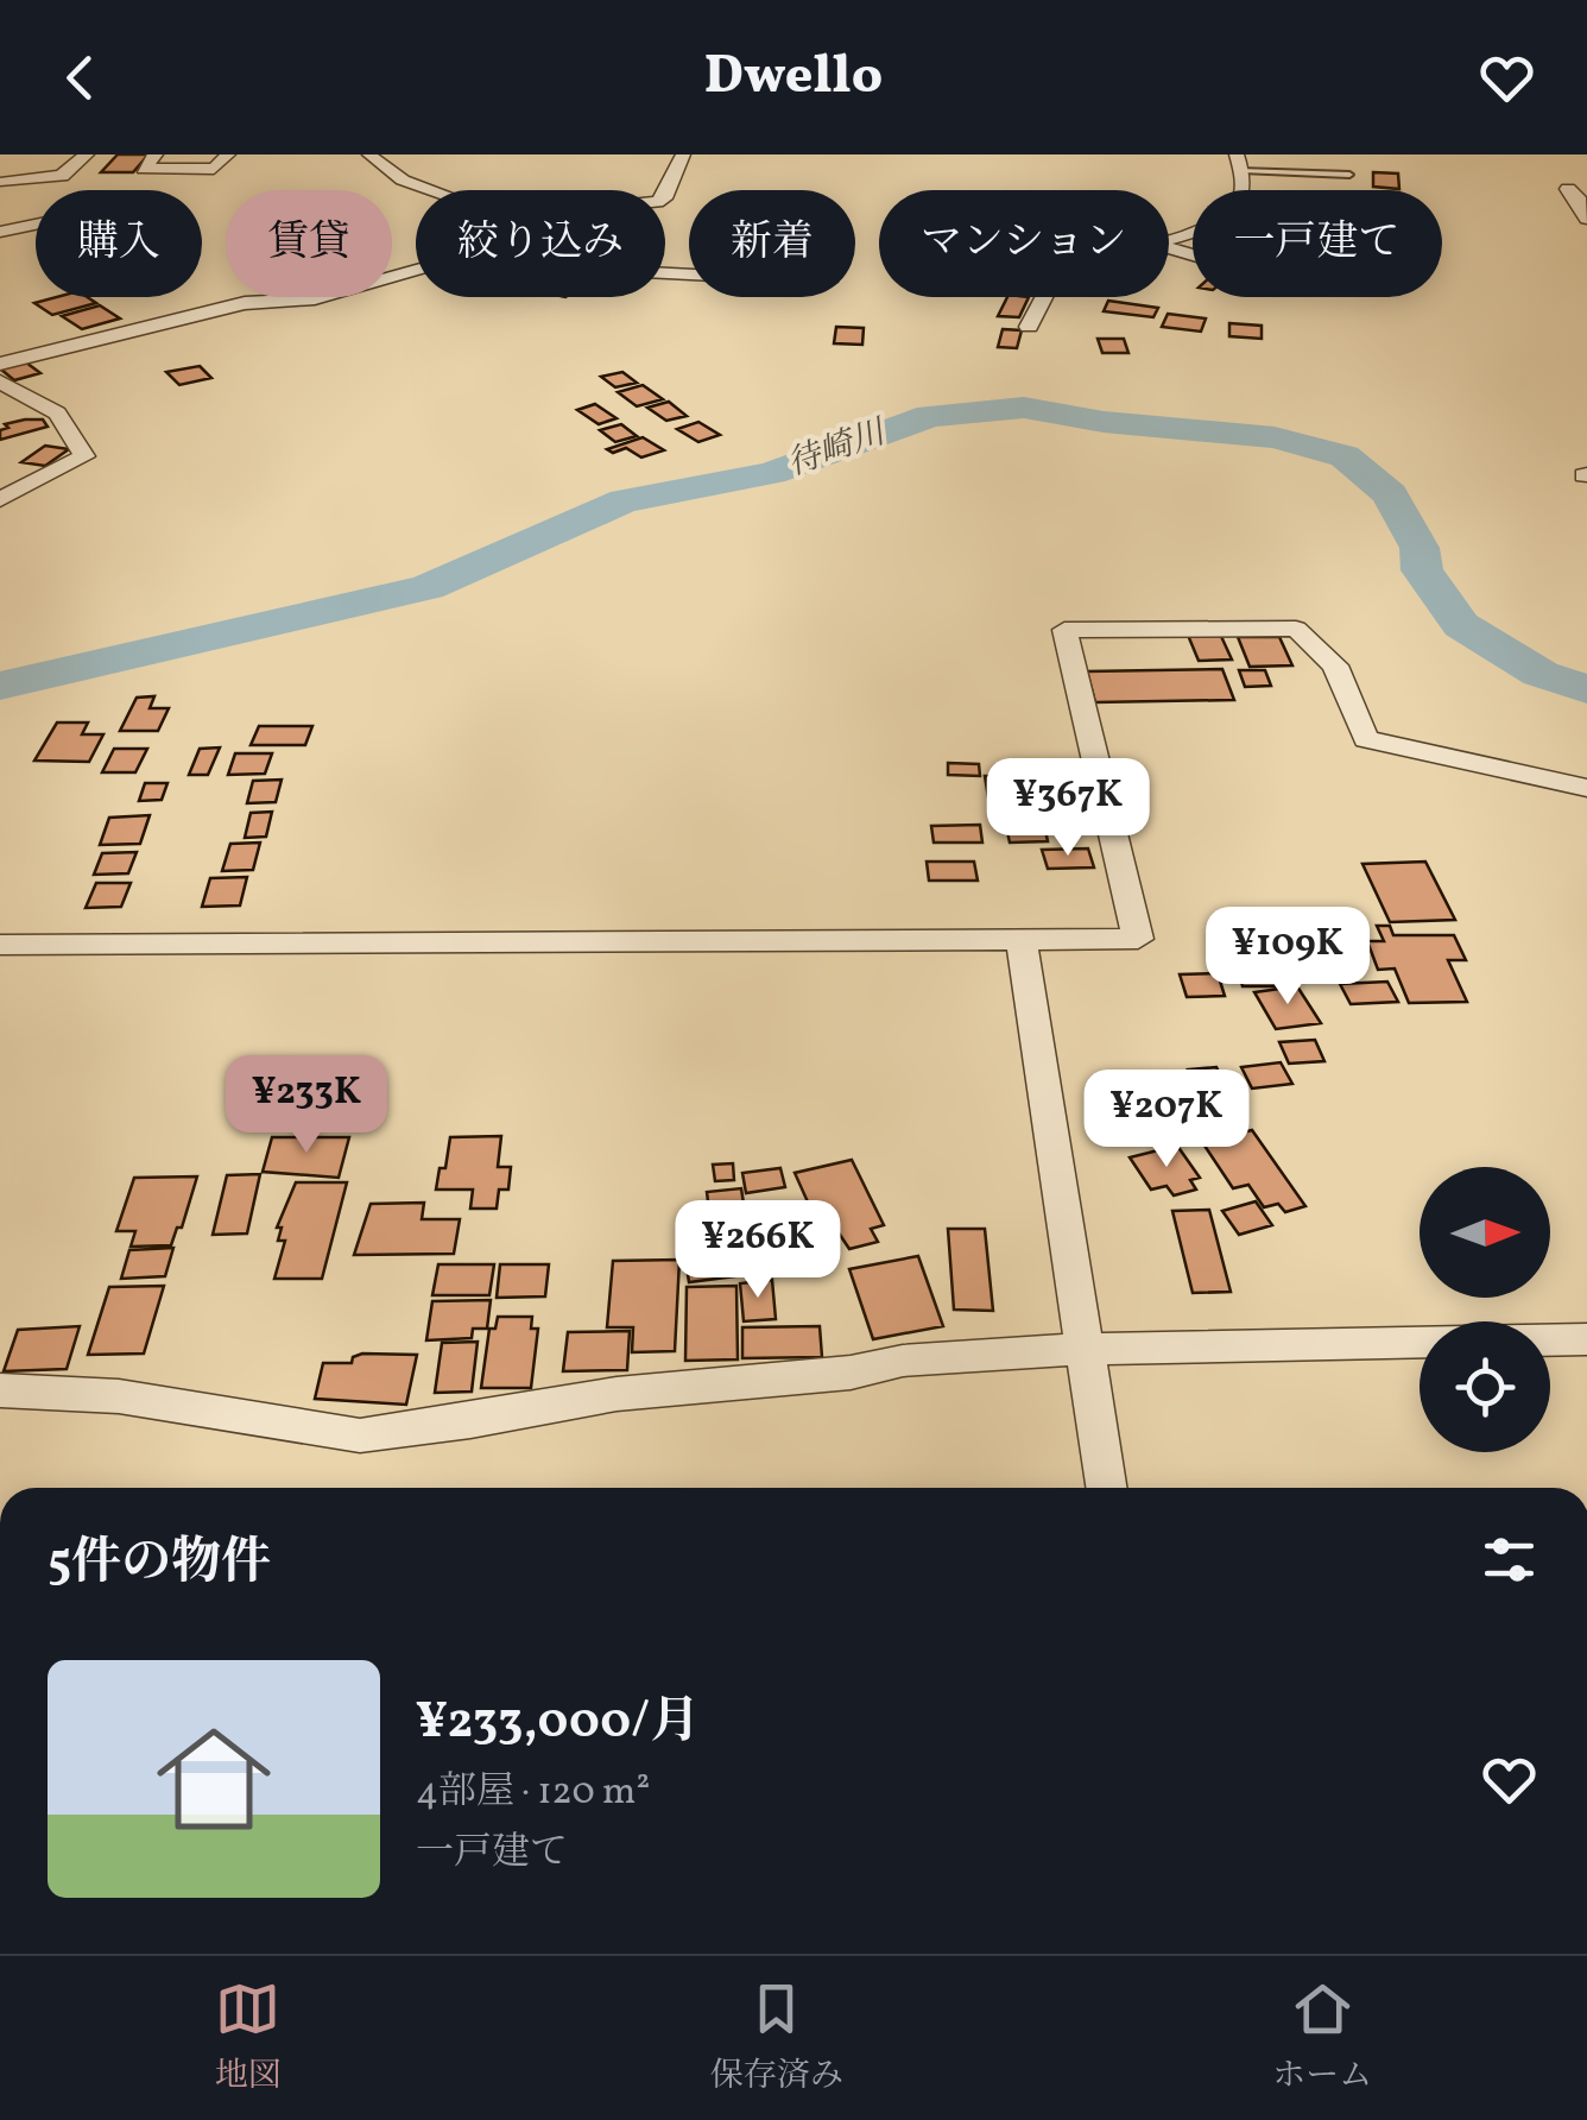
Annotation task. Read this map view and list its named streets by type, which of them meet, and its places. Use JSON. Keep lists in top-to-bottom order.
{
  "water": ["待崎川"],
  "north": "right",
  "page": {
    "header": "Dwello",
    "chip": [
      "購入",
      "賃貸",
      "絞り込み",
      "新着",
      "マンション",
      "一戸建て"
    ],
    "price": [
      "¥367K",
      "¥109K",
      "¥233K",
      "¥207K",
      "¥266K"
    ],
    "heading": "5件の物件",
    "list": [
      {
        "name": "¥233,000/月",
        "note": "4部屋 · 120 m² · 一戸建て"
      }
    ],
    "tabs": ["地図", "保存済み", "ホーム"]
  }
}
